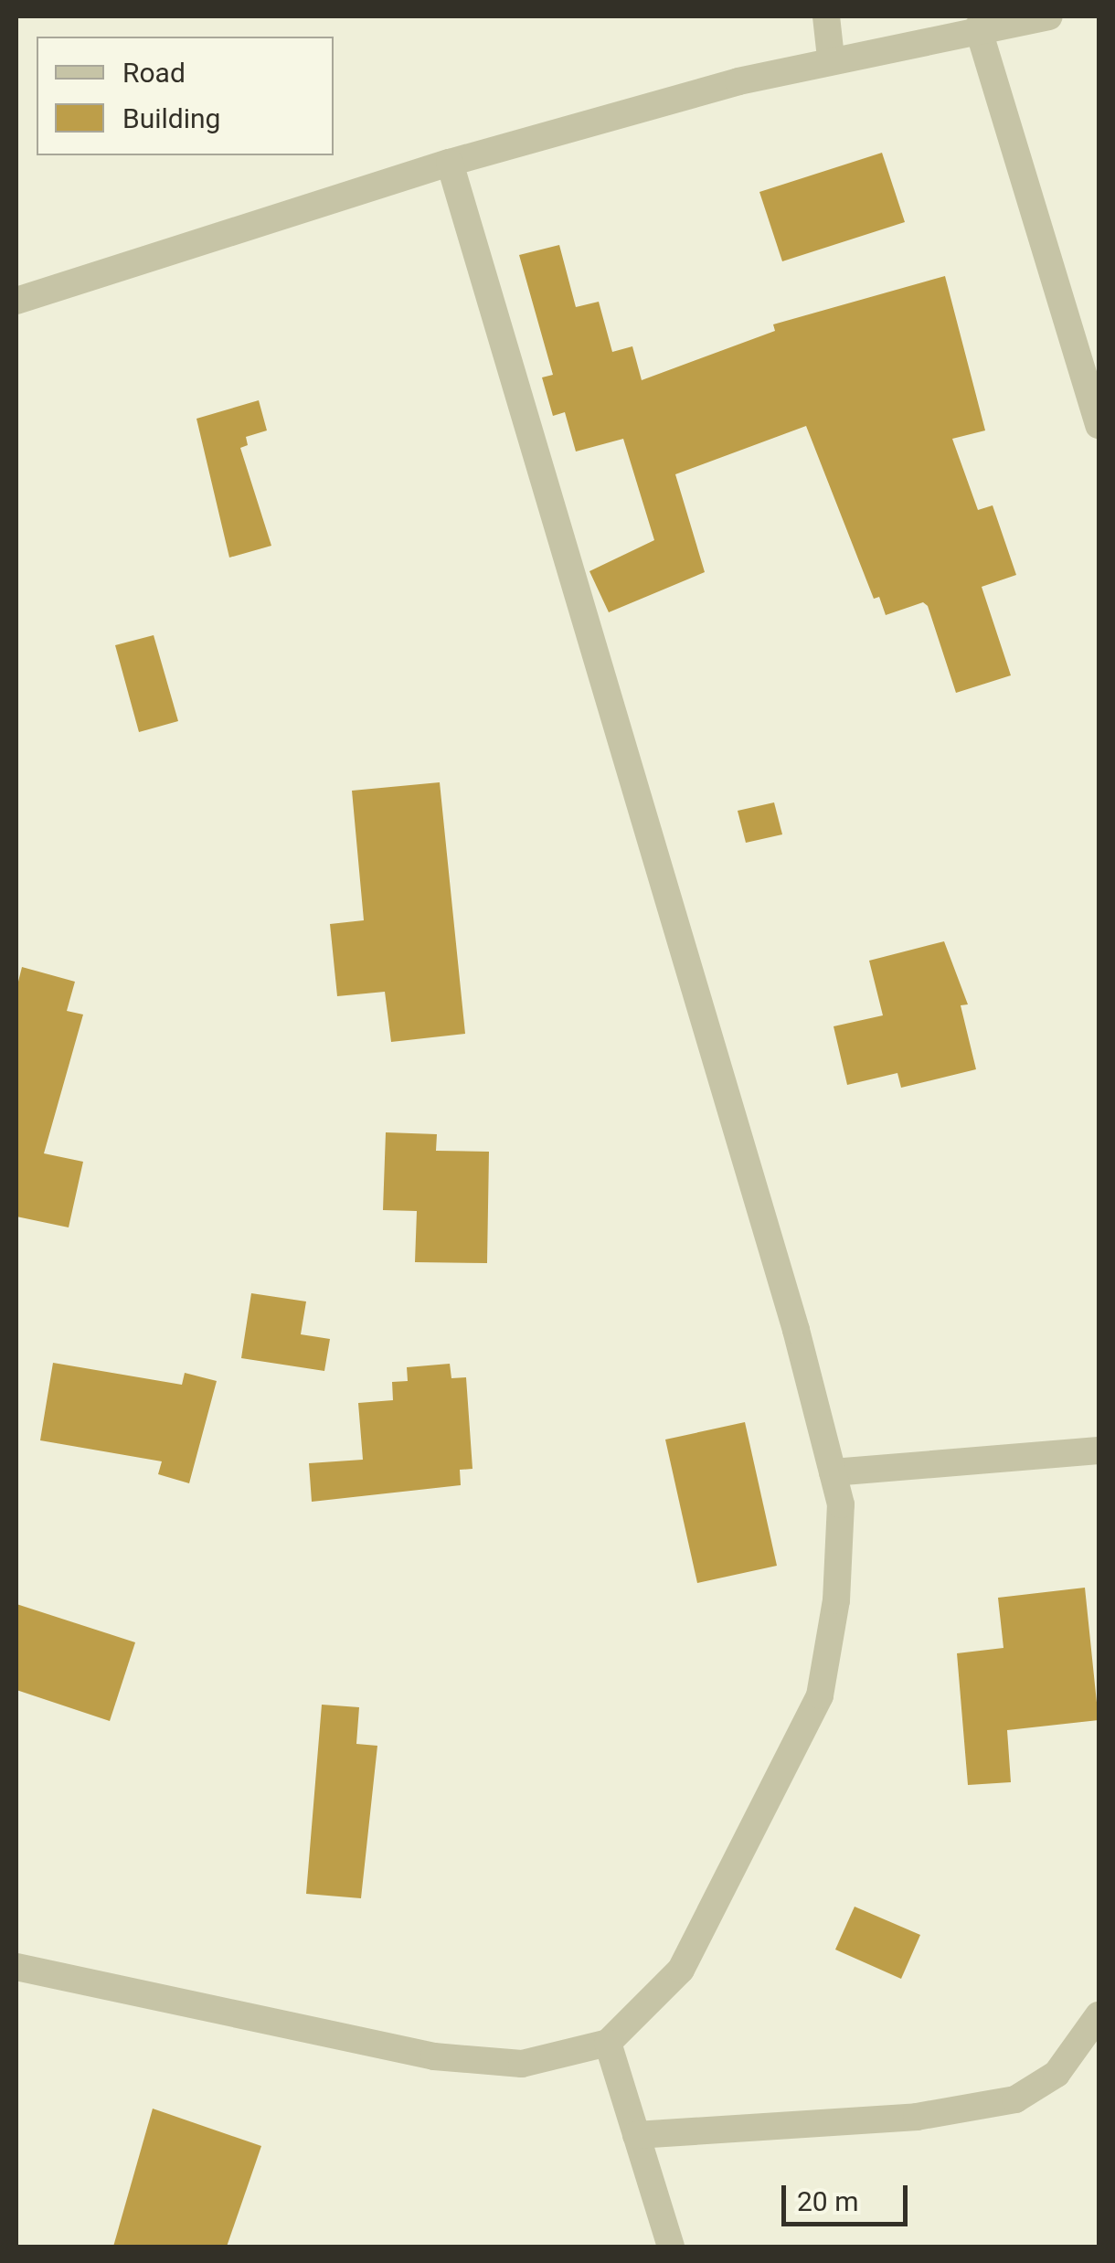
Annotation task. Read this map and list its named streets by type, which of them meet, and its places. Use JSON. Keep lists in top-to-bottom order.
{
  "legend": ["Road", "Building"],
  "scale_bar": "20 m"
}
